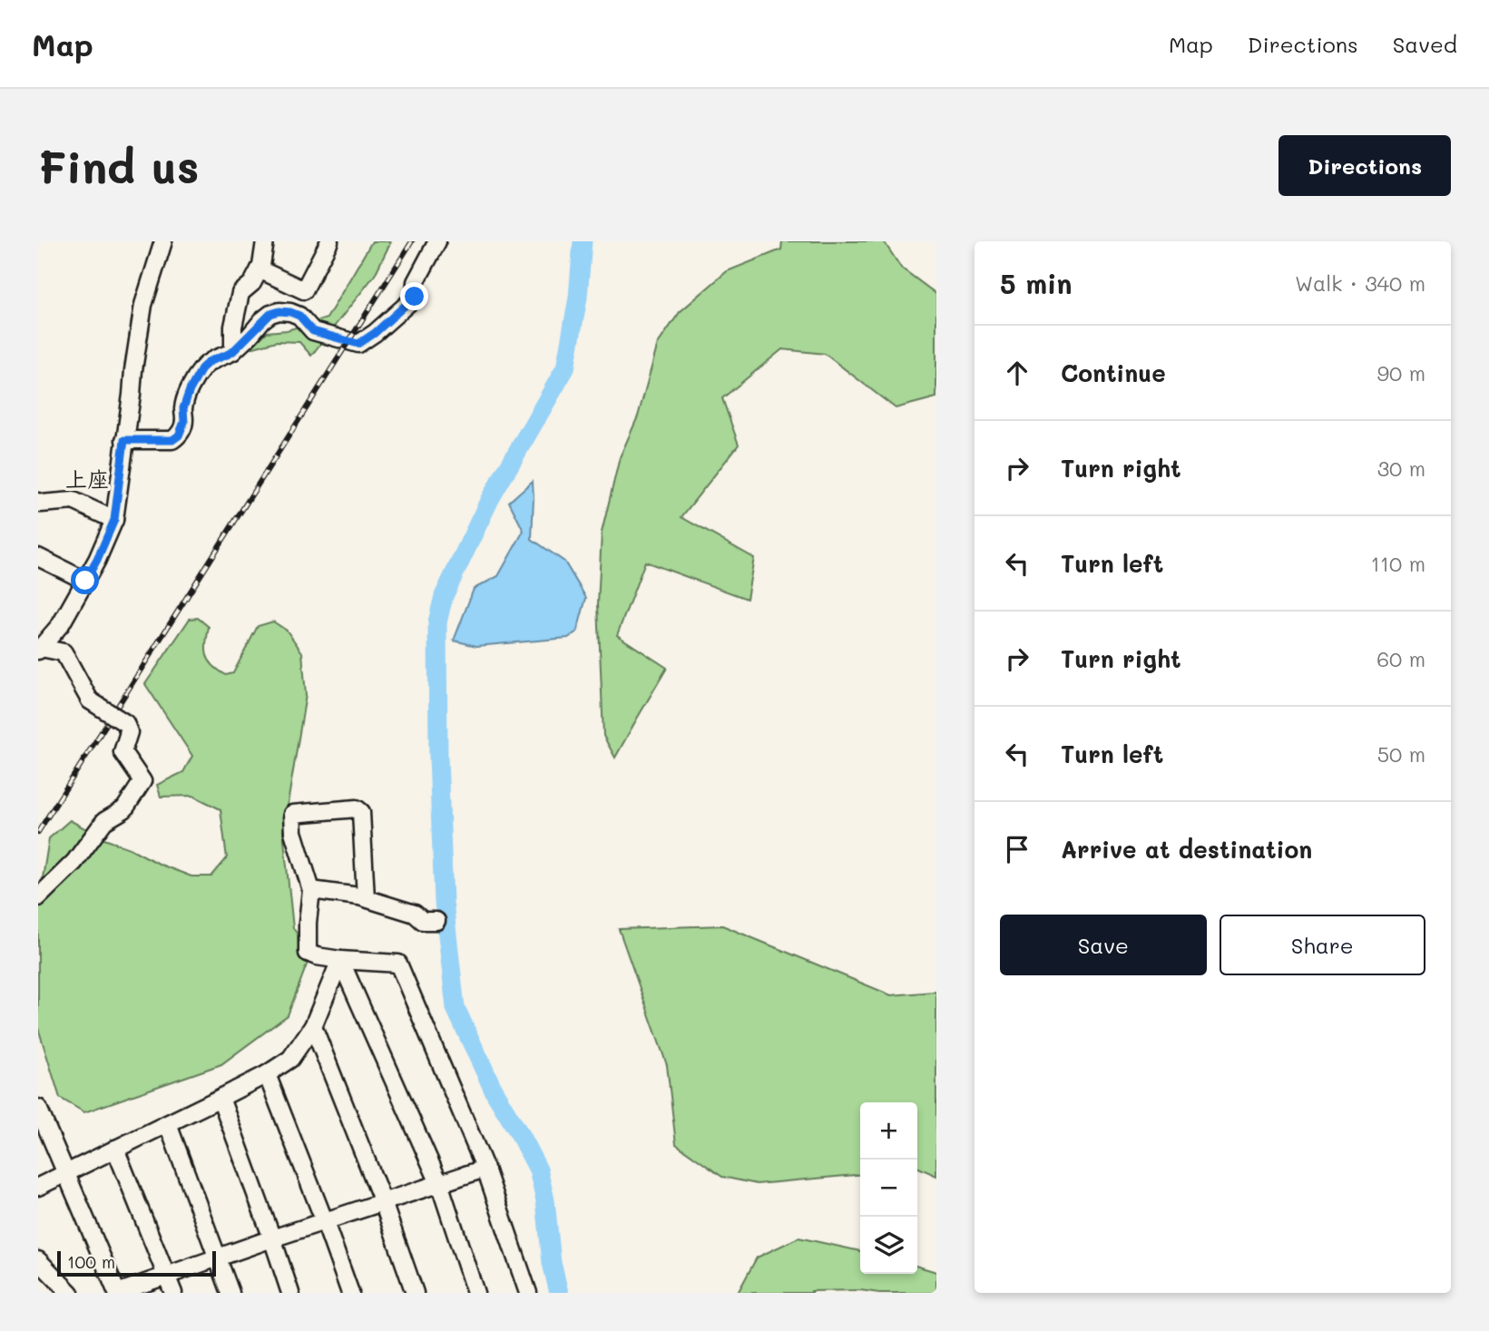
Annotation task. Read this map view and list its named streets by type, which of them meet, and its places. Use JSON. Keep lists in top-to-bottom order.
{
  "districts": ["上座"],
  "scale_bar": "100 m",
  "page": {
    "header": "Map",
    "nav": ["Map", "Directions", "Saved"],
    "buttons": [
      "Directions",
      ["Save", "Share"]
    ],
    "title": "Find us",
    "heading": ["5 min", "Walk · 340 m"],
    "list": [
      ["Continue", "90 m"],
      ["Turn right", "30 m"],
      ["Turn left", "110 m"],
      ["Turn right", "60 m"],
      ["Turn left", "50 m"],
      "Arrive at destination"
    ],
    "map_buttons": ["+", "−"],
    "scale": "100 m"
  }
}
